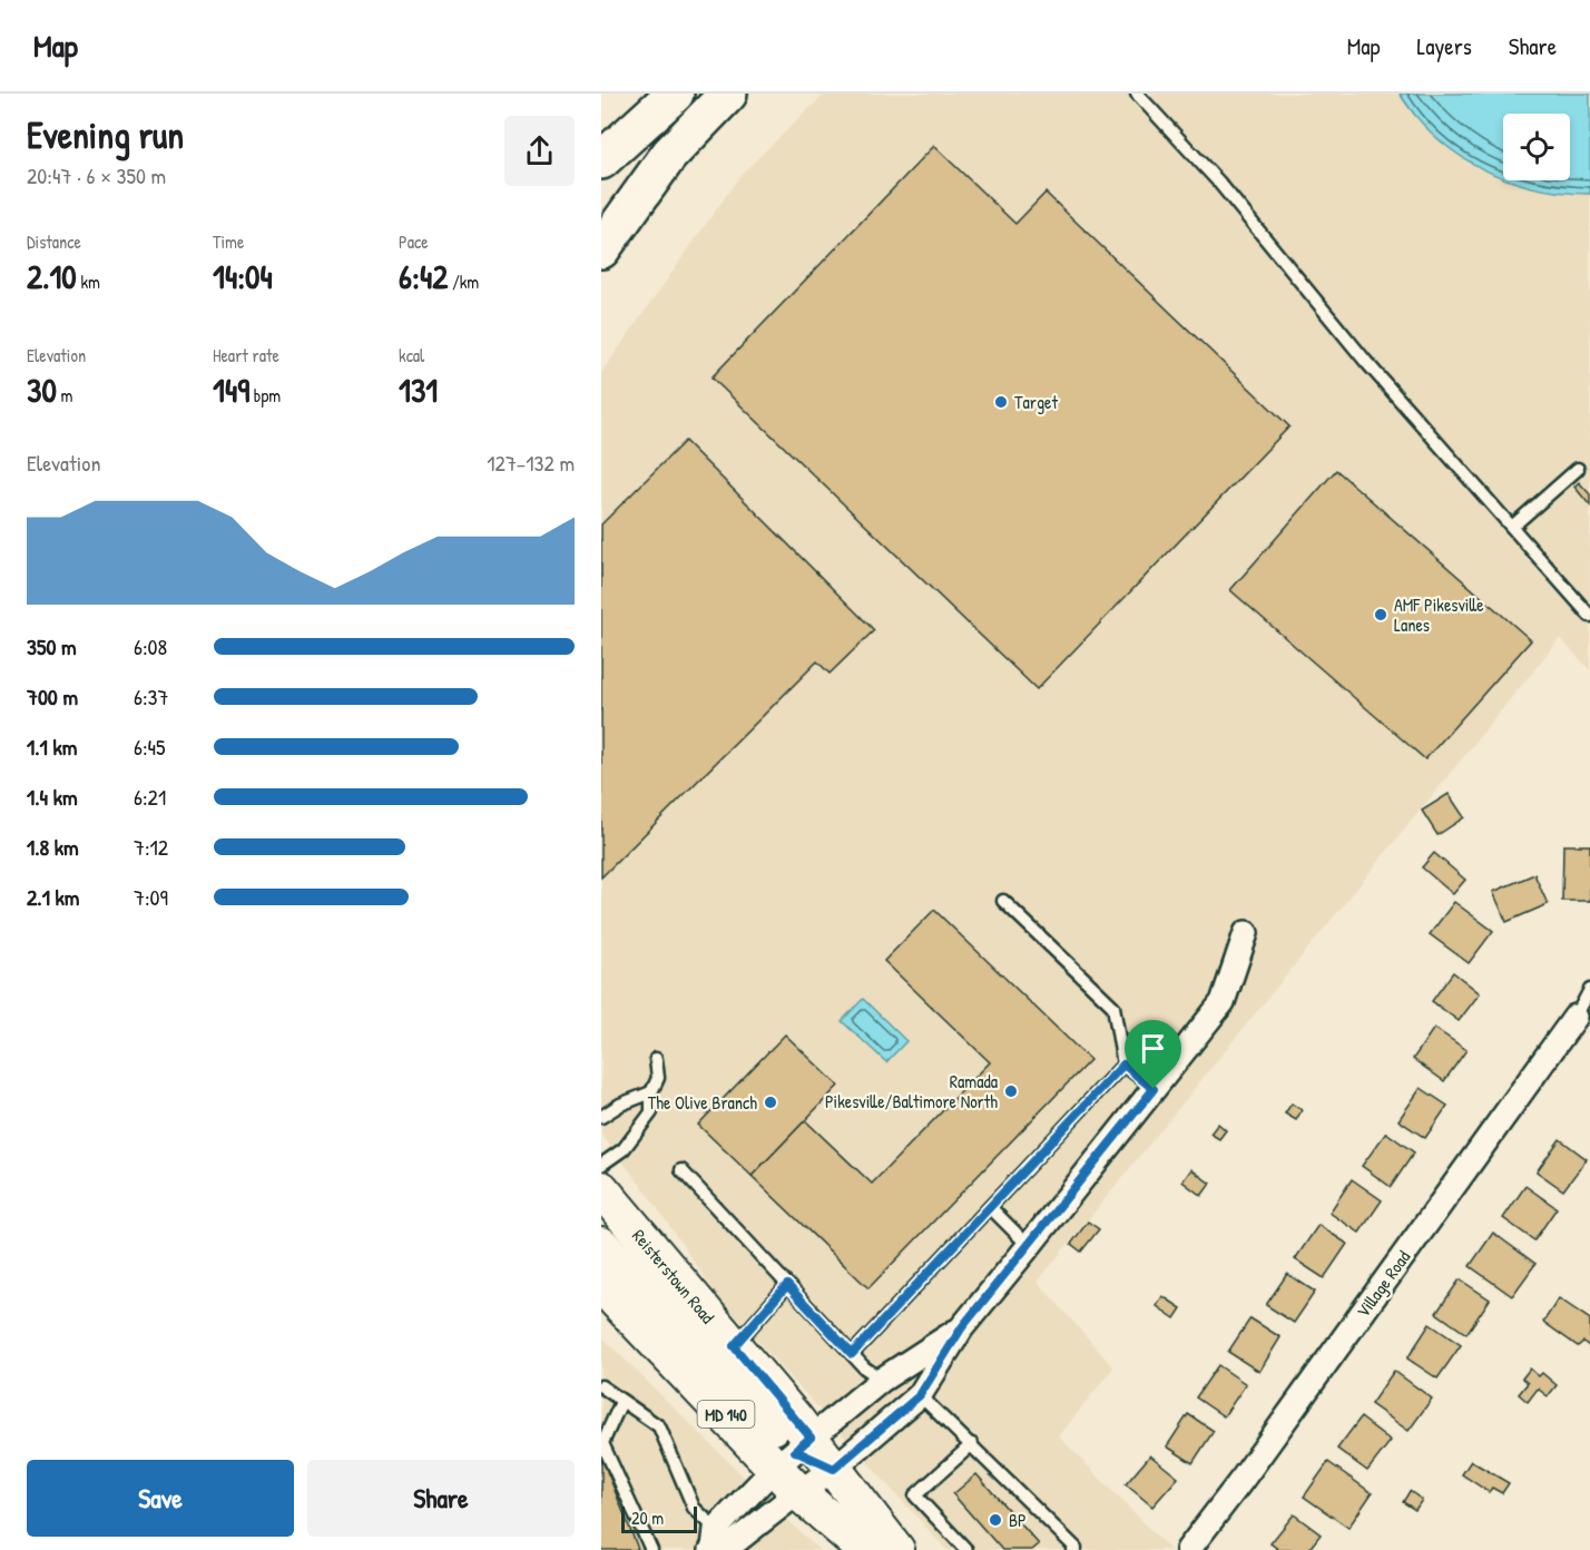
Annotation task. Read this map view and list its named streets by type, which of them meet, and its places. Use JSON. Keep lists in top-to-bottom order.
{
  "streets": {
    "main road": ["Reisterstown Road", "MD 140"],
    "street": ["Village Road"]
  },
  "places": [
    "Target",
    "AMF Pikesville Lanes",
    "Ramada Pikesville/Baltimore North",
    "The Olive Branch",
    "BP"
  ],
  "scale_bar": "20 m",
  "page": {
    "header": "Map",
    "nav": ["Map", "Layers", "Share"],
    "heading": ["Evening run", "20:47 · 6 × 350 m"],
    "stats": [
      ["Distance", "2.10 km"],
      ["Time", "14:04"],
      ["Pace", "6:42 /km"],
      ["Elevation", "30 m"],
      ["Heart rate", "149 bpm"],
      ["kcal", "131"]
    ],
    "chart": ["Elevation", "127–132 m"],
    "list": [
      {
        "name": "350 m",
        "note": "6:08"
      },
      {
        "name": "700 m",
        "note": "6:37"
      },
      {
        "name": "1.1 km",
        "note": "6:45"
      },
      {
        "name": "1.4 km",
        "note": "6:21"
      },
      {
        "name": "1.8 km",
        "note": "7:12"
      },
      {
        "name": "2.1 km",
        "note": "7:09"
      }
    ],
    "buttons": ["Save", "Share"],
    "scale": "20 m"
  }
}
